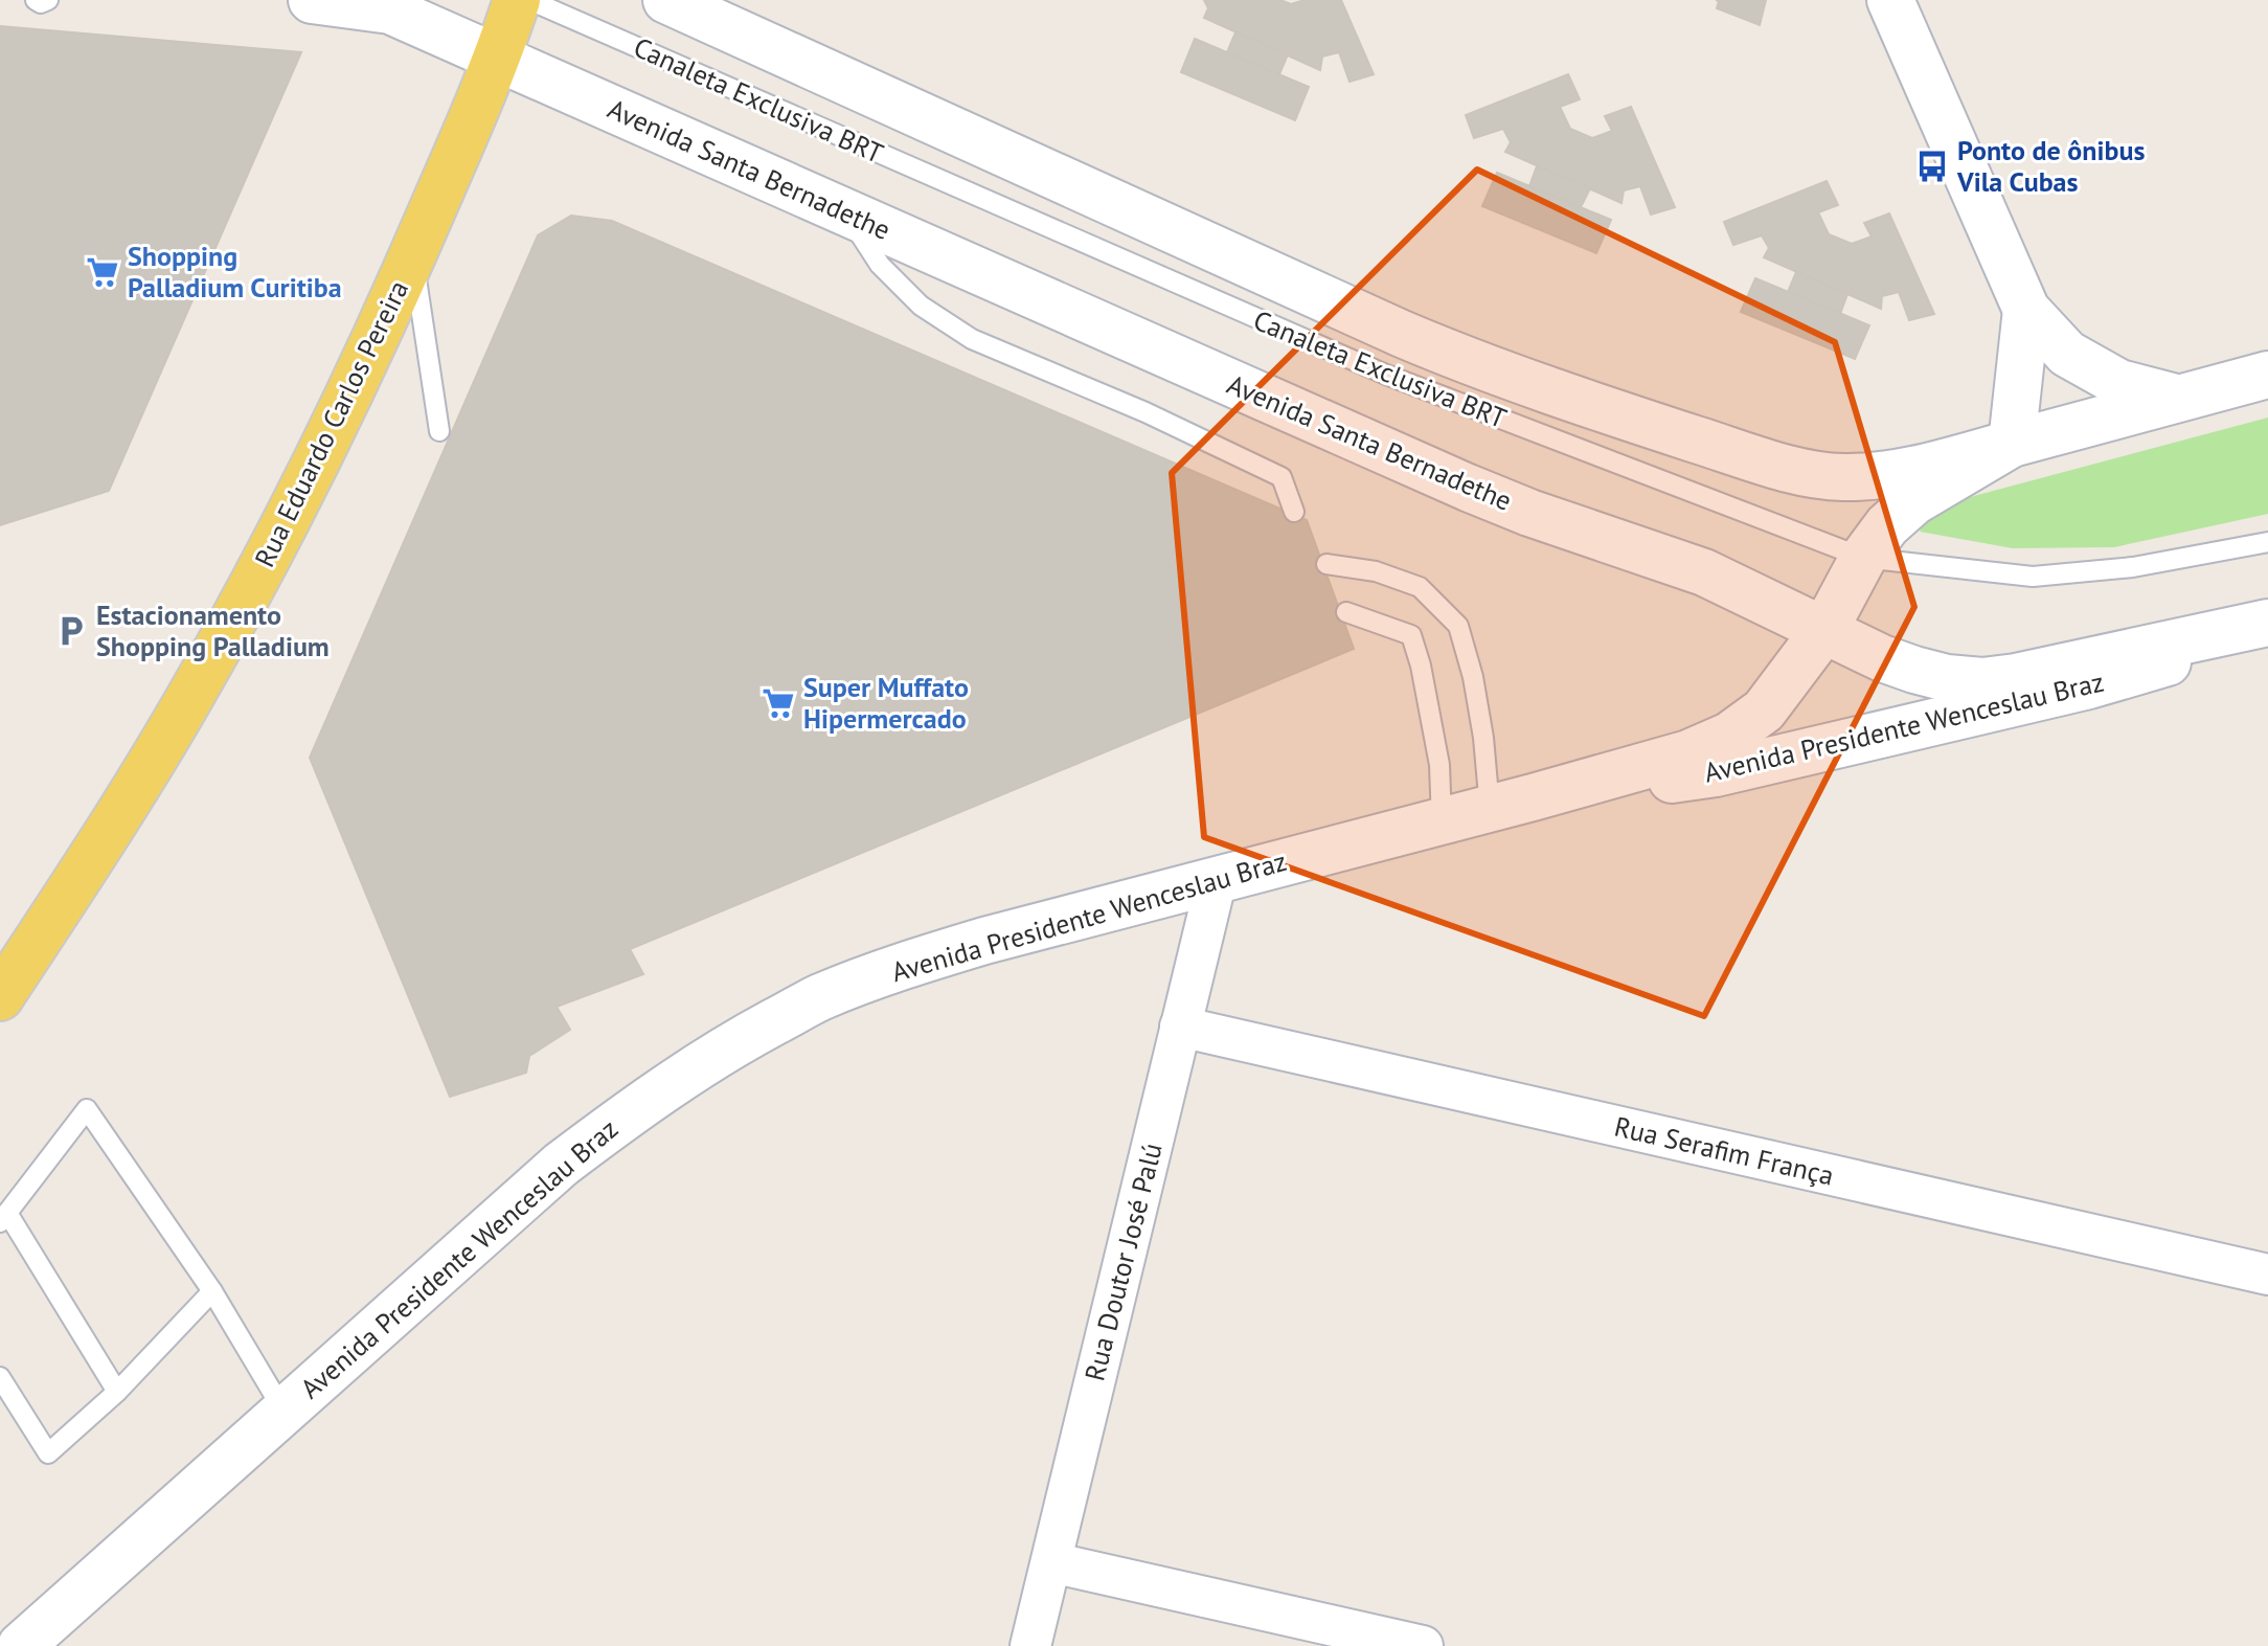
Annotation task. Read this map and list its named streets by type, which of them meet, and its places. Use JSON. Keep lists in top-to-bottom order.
{
  "streets": {
    "main road": ["Avenida Santa Bernadethe", "Rua Eduardo Carlos Pereira", "Avenida Presidente Wenceslau Braz"],
    "street": ["Rua Serafim França", "Rua Doutor José Palú"],
    "lane": ["Canaleta Exclusiva BRT"]
  },
  "crossings": [
    ["Canaleta Exclusiva BRT", "Avenida Presidente Wenceslau Braz"],
    ["Avenida Santa Bernadethe", "Rua Eduardo Carlos Pereira"],
    ["Avenida Santa Bernadethe", "Avenida Presidente Wenceslau Braz"],
    ["Avenida Presidente Wenceslau Braz", "Rua Doutor José Palú"],
    ["Rua Serafim França", "Rua Doutor José Palú"]
  ],
  "places": {
    "bus stop": ["Ponto de ônibus Vila Cubas"],
    "supermarket": ["Shopping Palladium Curitiba", "Super Muffato Hipermercado"],
    "parking": ["Estacionamento Shopping Palladium"]
  }
}
